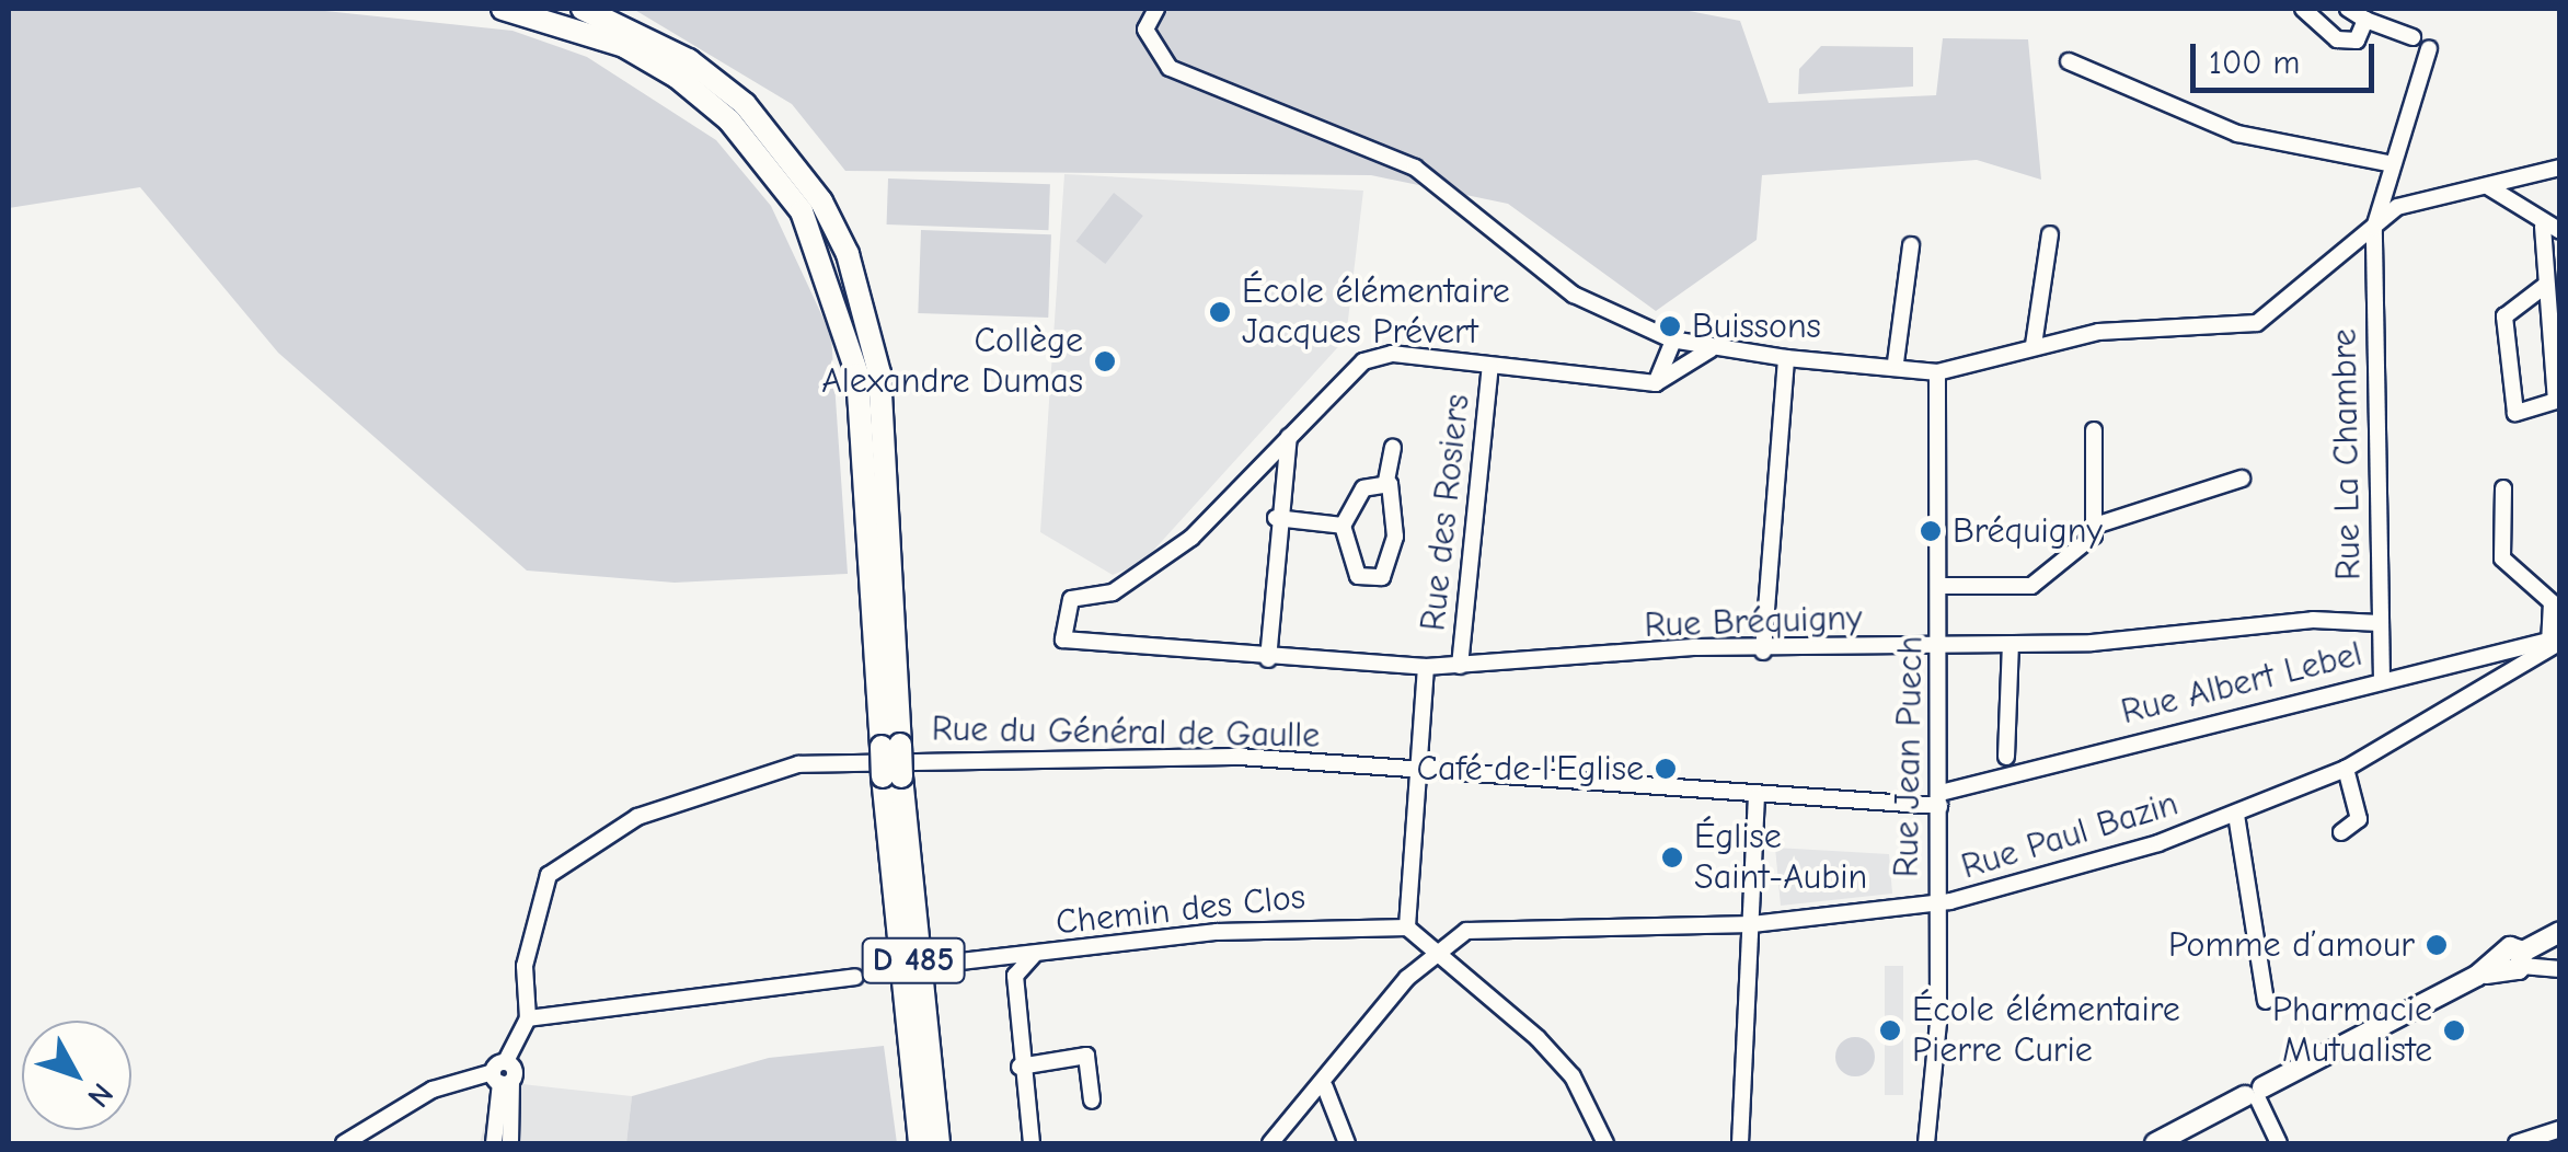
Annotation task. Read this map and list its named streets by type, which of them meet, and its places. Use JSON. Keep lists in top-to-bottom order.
{
  "streets": {
    "highway": ["D 485"],
    "street": [
      "Rue La Chambre",
      "Rue des Rosiers",
      "Rue Bréquigny",
      "Rue Albert Lebel",
      "Rue du Général de Gaulle",
      "Rue Jean Puech",
      "Rue Paul Bazin",
      "Chemin des Clos"
    ]
  },
  "crossings": [
    ["Rue La Chambre", "Rue Bréquigny"],
    ["Rue La Chambre", "Rue Albert Lebel"],
    ["Rue des Rosiers", "Rue Bréquigny"],
    ["Rue Bréquigny", "Rue Jean Puech"],
    ["Rue Albert Lebel", "Rue du Général de Gaulle"],
    ["Rue Albert Lebel", "Rue Jean Puech"],
    ["Rue Albert Lebel", "Rue Paul Bazin"],
    ["Rue du Général de Gaulle", "Rue Jean Puech"],
    ["Rue Jean Puech", "Rue Paul Bazin"]
  ],
  "places": [
    "École élémentaire Jacques Prévert",
    "Buissons",
    "Collège Alexandre Dumas",
    "Bréquigny",
    "Café de l'Eglise",
    "Église Saint-Aubin",
    "Pomme d’amour",
    "École élémentaire Pierre Curie",
    "Pharmacie Mutualiste"
  ],
  "scale_bar": "100 m",
  "north": "bottom right"
}
